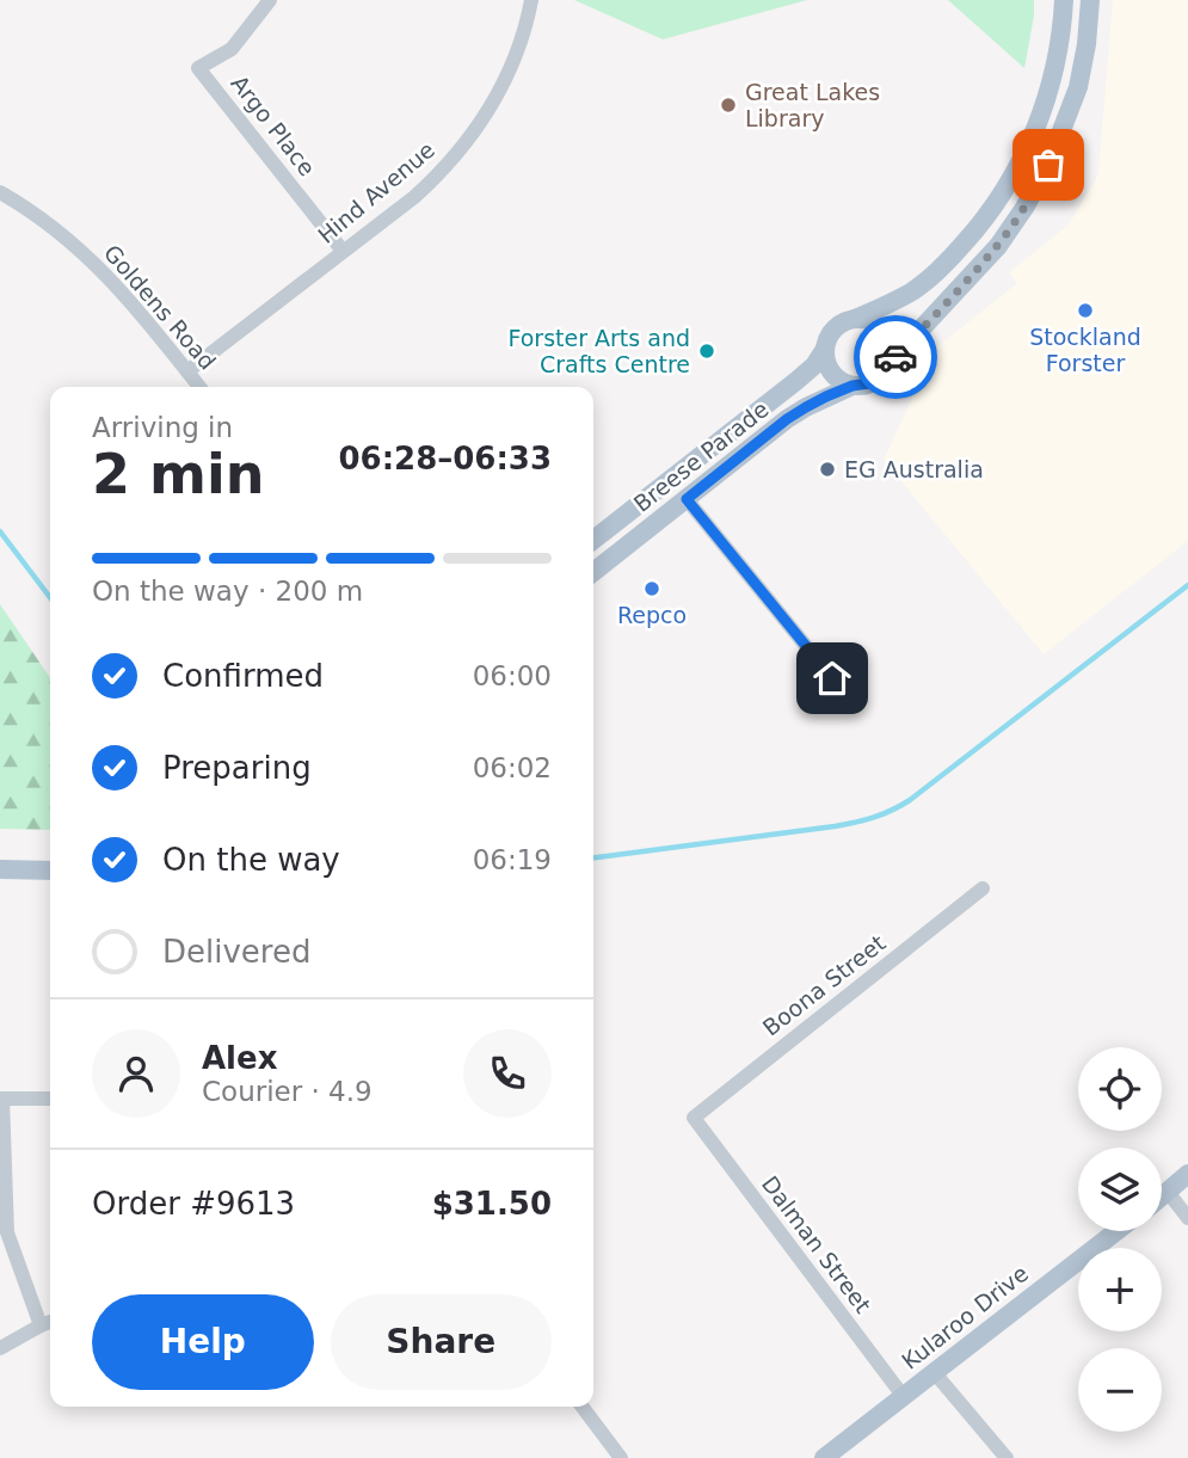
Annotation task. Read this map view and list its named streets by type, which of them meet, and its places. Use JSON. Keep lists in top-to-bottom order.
{
  "streets": {
    "main road": ["Breese Parade", "Kularoo Drive"],
    "street": [
      "Argo Place",
      "Hind Avenue",
      "Goldens Road",
      "Boona Street",
      "Dalman Street"
    ]
  },
  "crossings": [
    ["Argo Place", "Hind Avenue"],
    ["Hind Avenue", "Goldens Road"],
    ["Boona Street", "Dalman Street"],
    ["Dalman Street", "Kularoo Drive"]
  ],
  "places": [
    "Great Lakes Library",
    "Stockland Forster",
    "Forster Arts and Crafts Centre",
    "EG Australia",
    "Repco"
  ],
  "page": {
    "heading": ["2 min", "Arriving in", "06:28–06:33"],
    "panel": [
      "Alex",
      "Courier · 4.9",
      "Order #9613",
      "$31.50"
    ],
    "bar": "On the way · 200 m",
    "list": [
      ["Confirmed", "06:00"],
      ["Preparing", "06:02"],
      ["On the way", "06:19"],
      "Delivered"
    ],
    "map_buttons": ["+", "−"],
    "buttons": ["Help", "Share"]
  }
}
